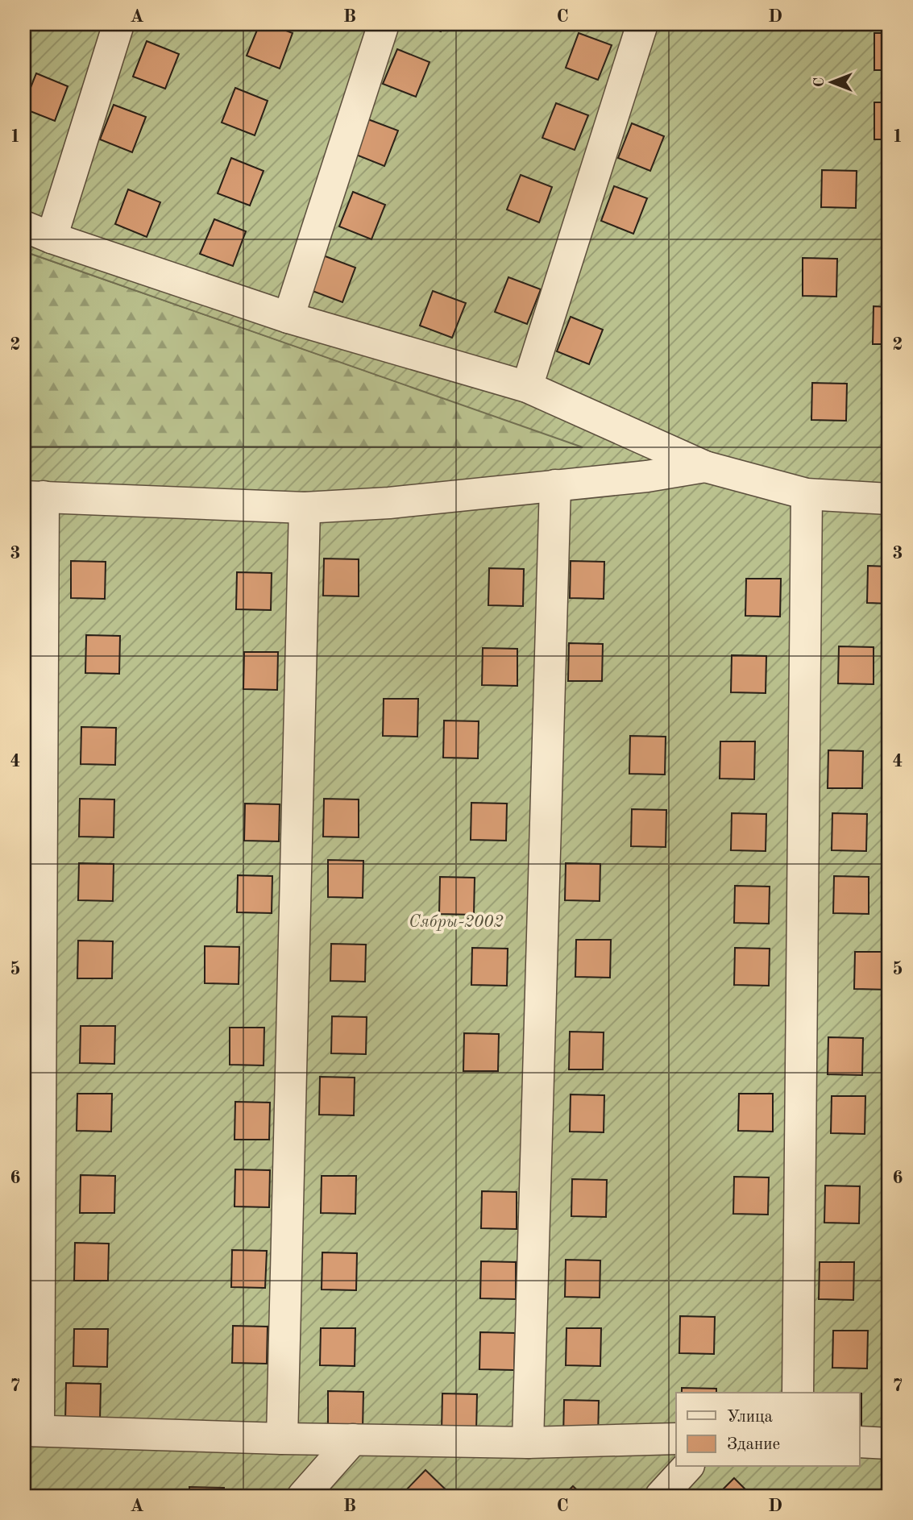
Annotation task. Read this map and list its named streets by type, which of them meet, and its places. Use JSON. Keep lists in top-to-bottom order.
{
  "parks": ["Сябры-2002"],
  "legend": ["Улица", "Здание"],
  "north": "left",
  "grid": {
    "columns": [
      "A",
      "B",
      "C",
      "D"
    ],
    "rows": [
      "1",
      "2",
      "3",
      "4",
      "5",
      "6",
      "7"
    ]
  }
}
